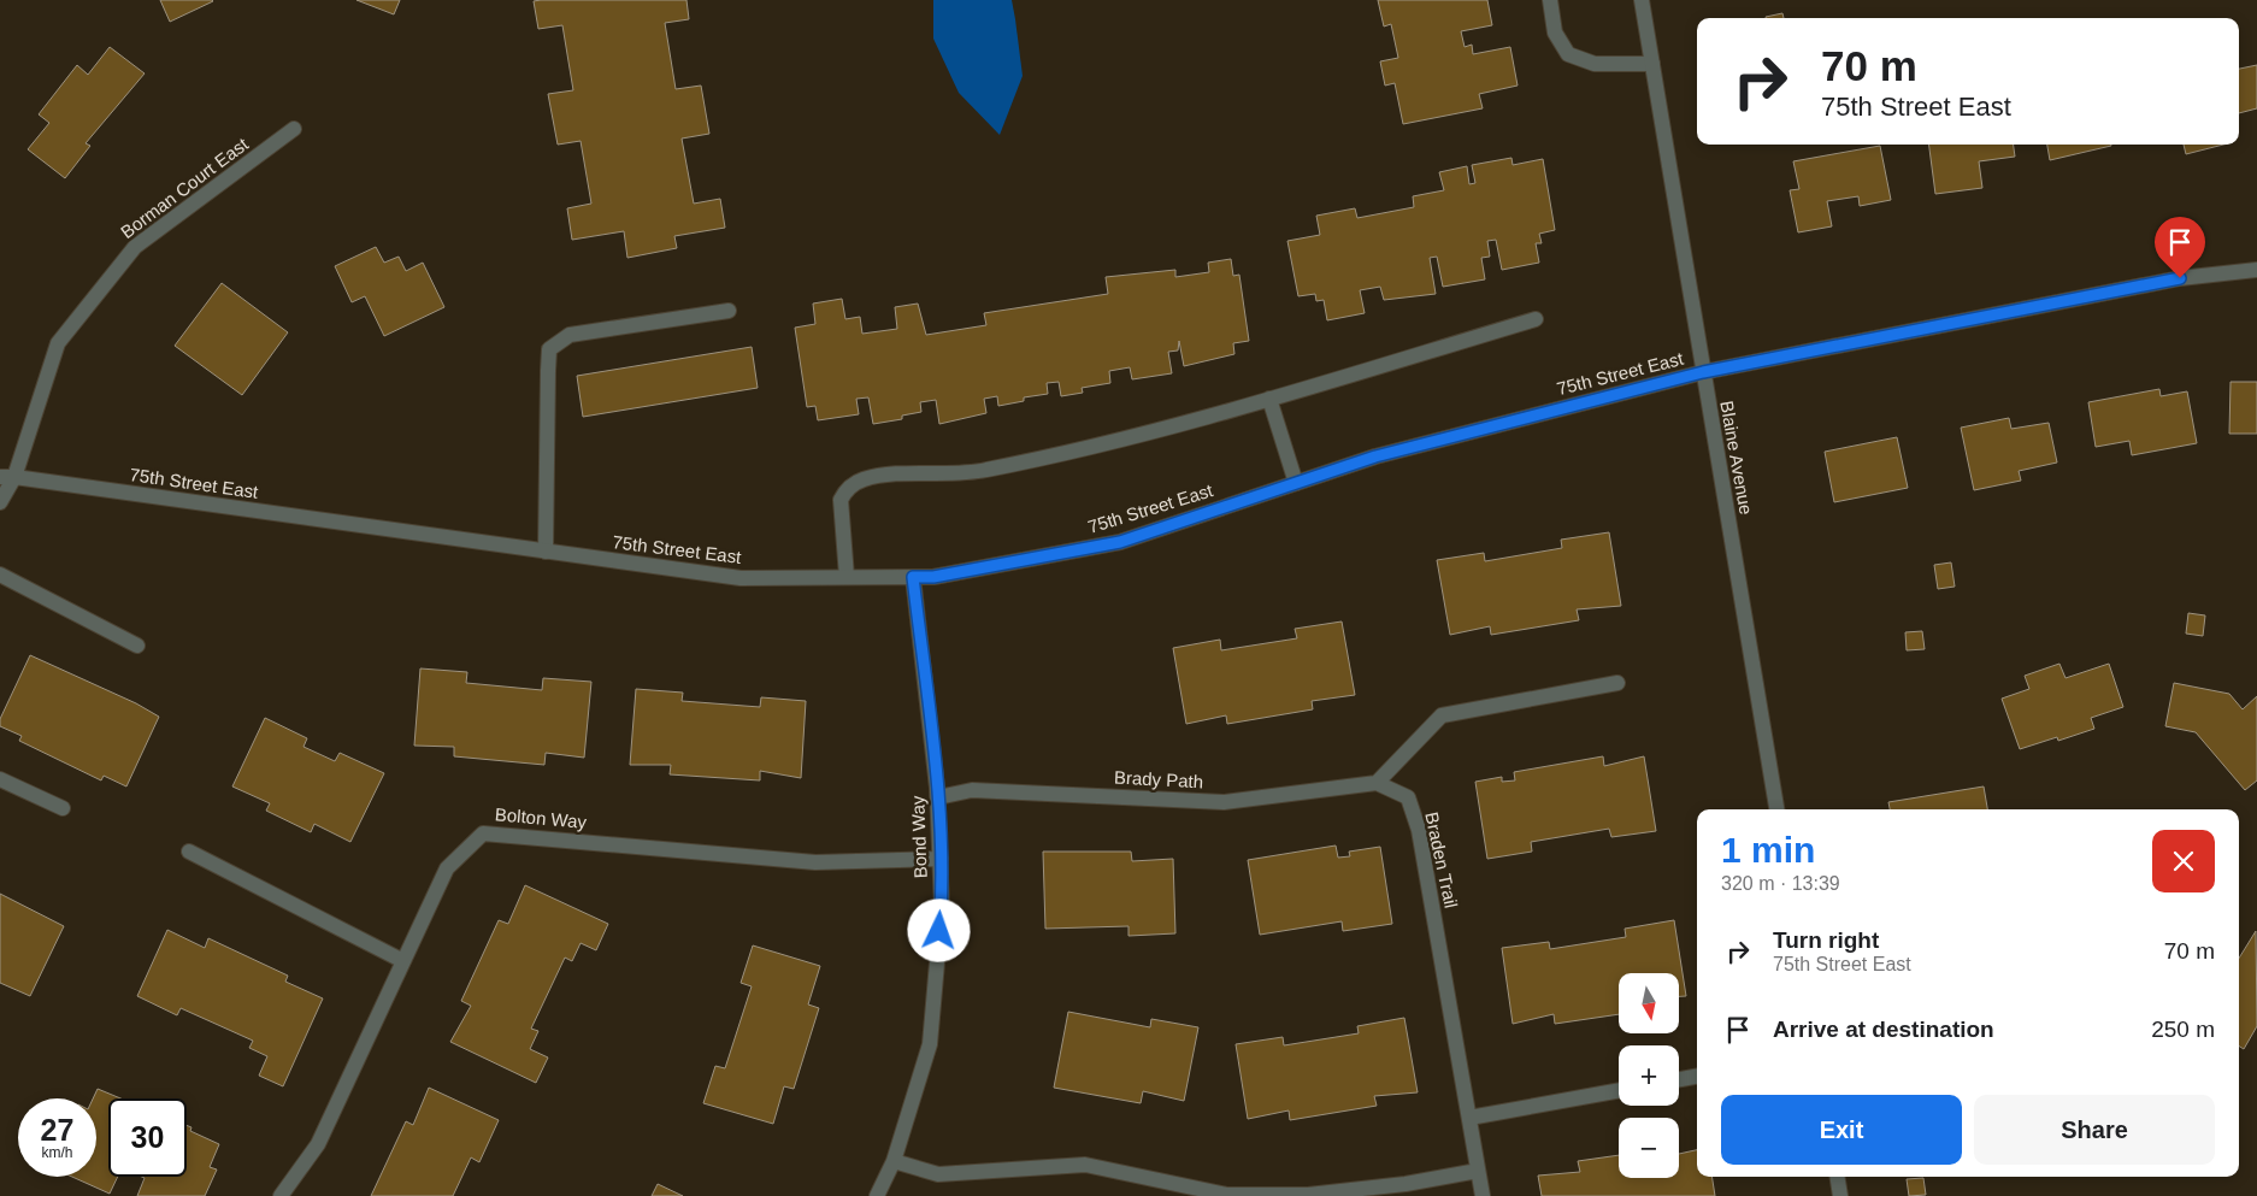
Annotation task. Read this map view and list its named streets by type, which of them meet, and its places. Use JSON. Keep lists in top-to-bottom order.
{
  "streets": {
    "street": [
      "Borman Court East",
      "75th Street East",
      "Blaine Avenue",
      "Brady Path",
      "Bolton Way",
      "Bond Way",
      "Braden Trail"
    ]
  },
  "crossings": [
    ["Borman Court East", "75th Street East"],
    ["75th Street East", "Blaine Avenue"],
    ["75th Street East", "Bond Way"],
    ["Brady Path", "Bond Way"],
    ["Brady Path", "Braden Trail"],
    ["Bolton Way", "Bond Way"]
  ],
  "north": "bottom",
  "page": {
    "turn": ["70 m", "75th Street East"],
    "heading": ["1 min", "320 m · 13:39"],
    "list": [
      {
        "name": "Turn right",
        "note": "75th Street East",
        "value": "70 m"
      },
      {
        "name": "Arrive at destination",
        "value": "250 m"
      }
    ],
    "map_buttons": ["+", "−"],
    "buttons": ["Exit", "Share"],
    "speed": "27 km/h",
    "limit": "30"
  }
}
